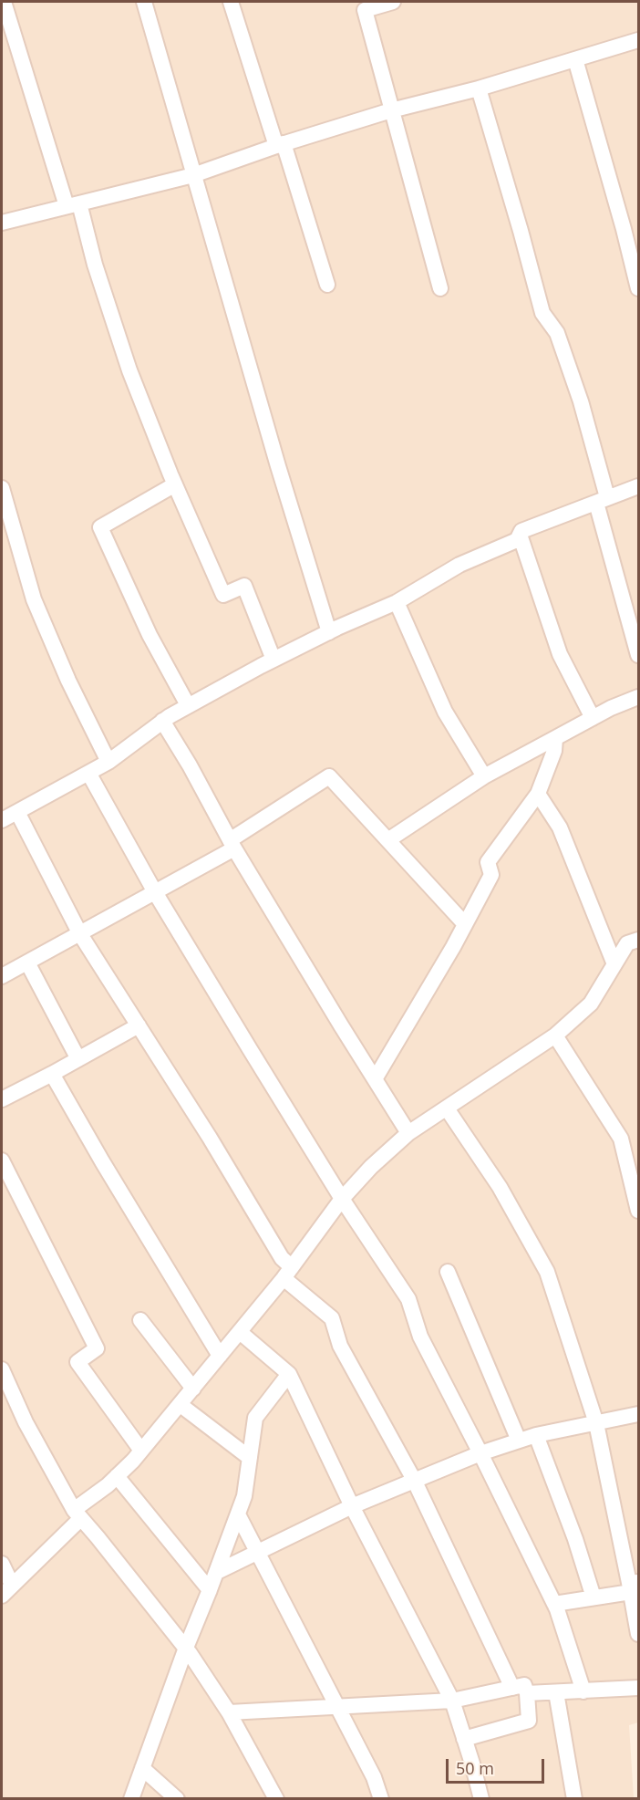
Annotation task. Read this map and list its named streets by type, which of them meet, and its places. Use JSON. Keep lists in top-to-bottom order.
{
  "scale_bar": "50 m"
}
